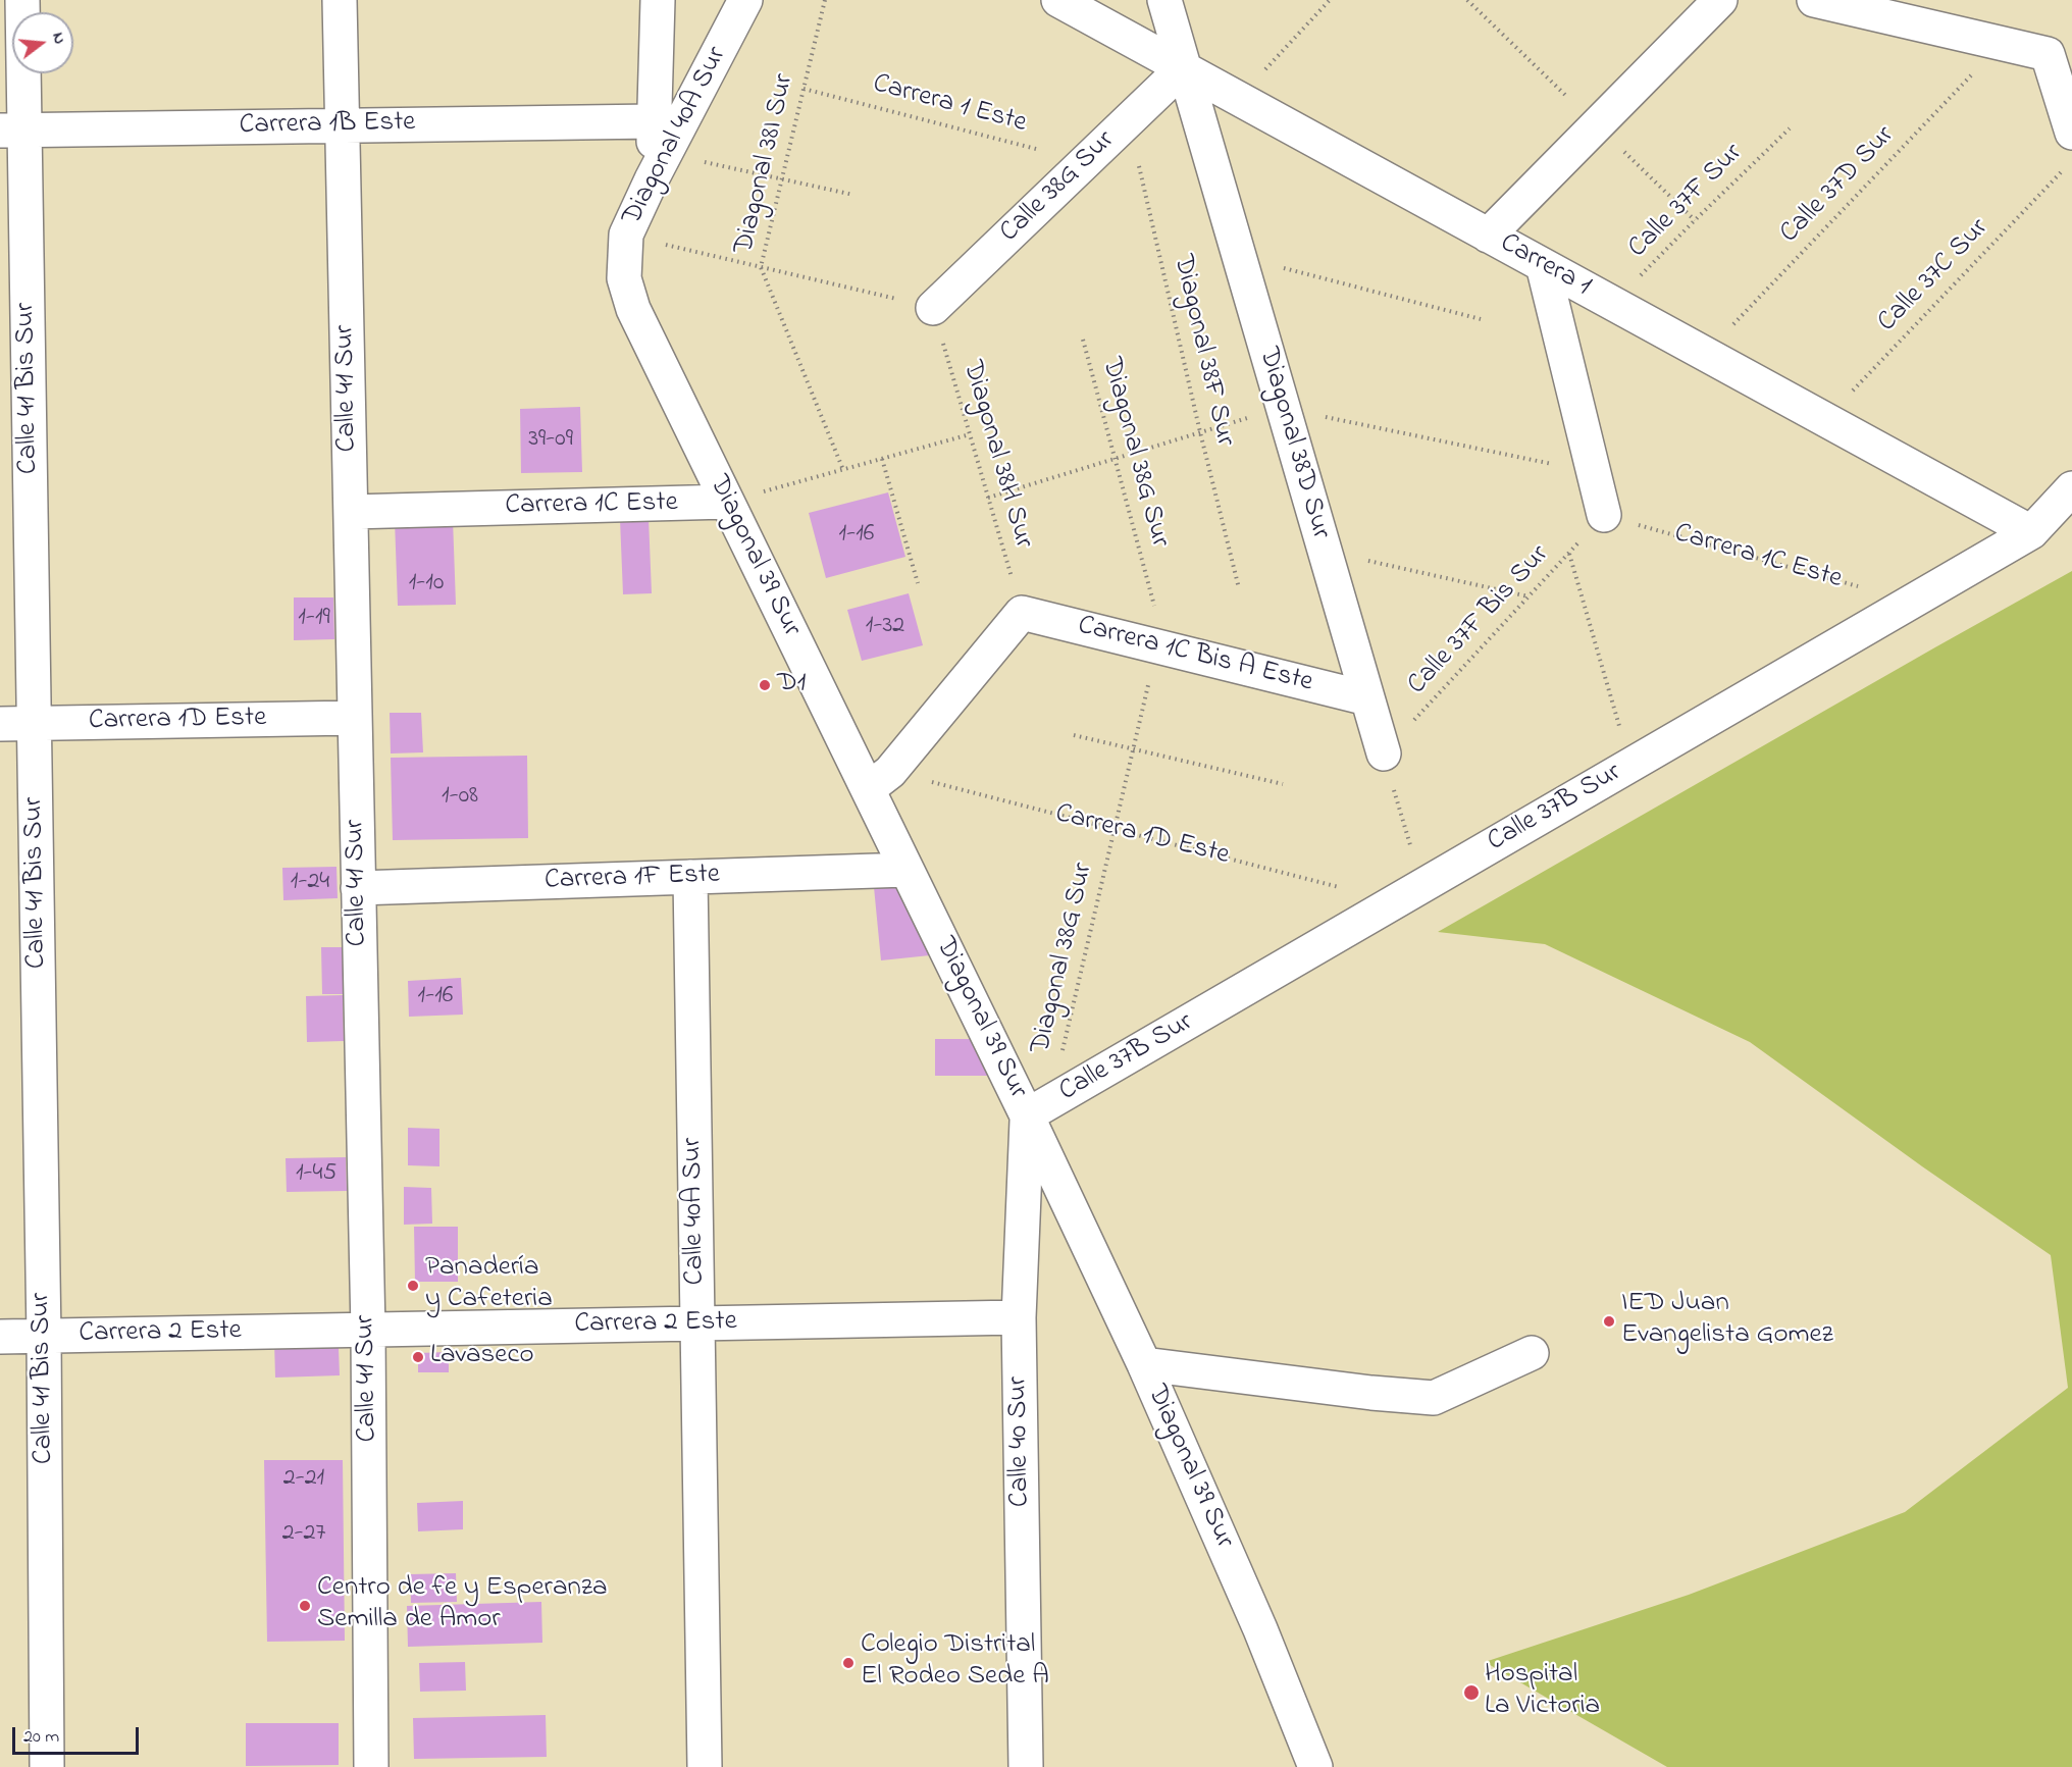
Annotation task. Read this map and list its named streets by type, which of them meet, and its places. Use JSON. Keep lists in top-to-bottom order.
{
  "streets": {
    "street": [
      "Carrera 1B Este",
      "Diagonal 40A Sur",
      "Calle 38G Sur",
      "Carrera 1",
      "Calle 41 Bis Sur",
      "Calle 41 Sur",
      "Diagonal 38D Sur",
      "Carrera 1C Este",
      "Diagonal 39 Sur",
      "Carrera 1C Bis A Este",
      "Carrera 1D Este",
      "Calle 37B Sur",
      "Carrera 1F Este",
      "Calle 40A Sur",
      "Carrera 2 Este",
      "Calle 40 Sur"
    ],
    "path": [
      "Carrera 1 Este",
      "Diagonal 38I Sur",
      "Calle 37D Sur",
      "Calle 37F Sur",
      "Calle 37C Sur",
      "Diagonal 38F Sur",
      "Diagonal 38G Sur",
      "Diagonal 38H Sur",
      "Calle 37F Bis Sur"
    ]
  },
  "crossings": [
    ["Carrera 1 Este", "Diagonal 38I Sur"],
    ["Carrera 1 Este", "Calle 38G Sur"],
    ["Carrera 1B Este", "Calle 41 Bis Sur"],
    ["Carrera 1B Este", "Calle 41 Sur"],
    ["Diagonal 40A Sur", "Diagonal 39 Sur"],
    ["Calle 37D Sur", "Carrera 1"],
    ["Calle 38G Sur", "Carrera 1"],
    ["Calle 38G Sur", "Diagonal 38F Sur"],
    ["Calle 38G Sur", "Diagonal 38D Sur"],
    ["Calle 38G Sur", "Diagonal 38H Sur"],
    ["Calle 37F Sur", "Carrera 1"],
    ["Carrera 1", "Calle 37C Sur"],
    ["Carrera 1", "Diagonal 38D Sur"],
    ["Carrera 1", "Calle 37B Sur"],
    ["Calle 41 Bis Sur", "Carrera 1D Este"],
    ["Calle 41 Bis Sur", "Carrera 2 Este"],
    ["Calle 41 Sur", "Carrera 1C Este"],
    ["Calle 41 Sur", "Carrera 1D Este"],
    ["Calle 41 Sur", "Carrera 1F Este"],
    ["Calle 41 Sur", "Carrera 2 Este"],
    ["Diagonal 38D Sur", "Calle 37F Bis Sur"],
    ["Diagonal 38D Sur", "Carrera 1C Bis A Este"],
    ["Diagonal 38G Sur", "Diagonal 39 Sur"],
    ["Diagonal 38G Sur", "Carrera 1C Bis A Este"],
    ["Diagonal 38G Sur", "Carrera 1D Este"],
    ["Diagonal 38G Sur", "Calle 37B Sur"],
    ["Diagonal 38G Sur", "Calle 40 Sur"],
    ["Diagonal 38H Sur", "Carrera 1C Bis A Este"],
    ["Carrera 1C Este", "Diagonal 39 Sur"],
    ["Carrera 1C Este", "Calle 37F Bis Sur"],
    ["Carrera 1C Este", "Calle 37B Sur"],
    ["Diagonal 39 Sur", "Carrera 1D Este"],
    ["Diagonal 39 Sur", "Calle 37B Sur"],
    ["Diagonal 39 Sur", "Carrera 1F Este"],
    ["Diagonal 39 Sur", "Calle 40 Sur"],
    ["Carrera 1D Este", "Calle 37B Sur"],
    ["Calle 37B Sur", "Calle 40 Sur"],
    ["Carrera 1F Este", "Calle 40A Sur"],
    ["Calle 40A Sur", "Carrera 2 Este"],
    ["Carrera 2 Este", "Calle 40 Sur"]
  ],
  "places": [
    "D1",
    "Panadería y Cafeteria",
    "IED Juan Evangelista Gomez",
    "Lavaseco",
    "Centro de fe y Esperanza Semilla de Amor",
    "Colegio Distrital El Rodeo Sede A",
    "Hospital La Victoria"
  ],
  "house_numbers": [
    "39-09",
    "1-16",
    "1-10",
    "1-19",
    "1-32",
    "1-08",
    "1-24",
    "1-16",
    "1-45",
    "2-21",
    "2-27"
  ],
  "scale_bar": "20 m",
  "north": "right"
}
